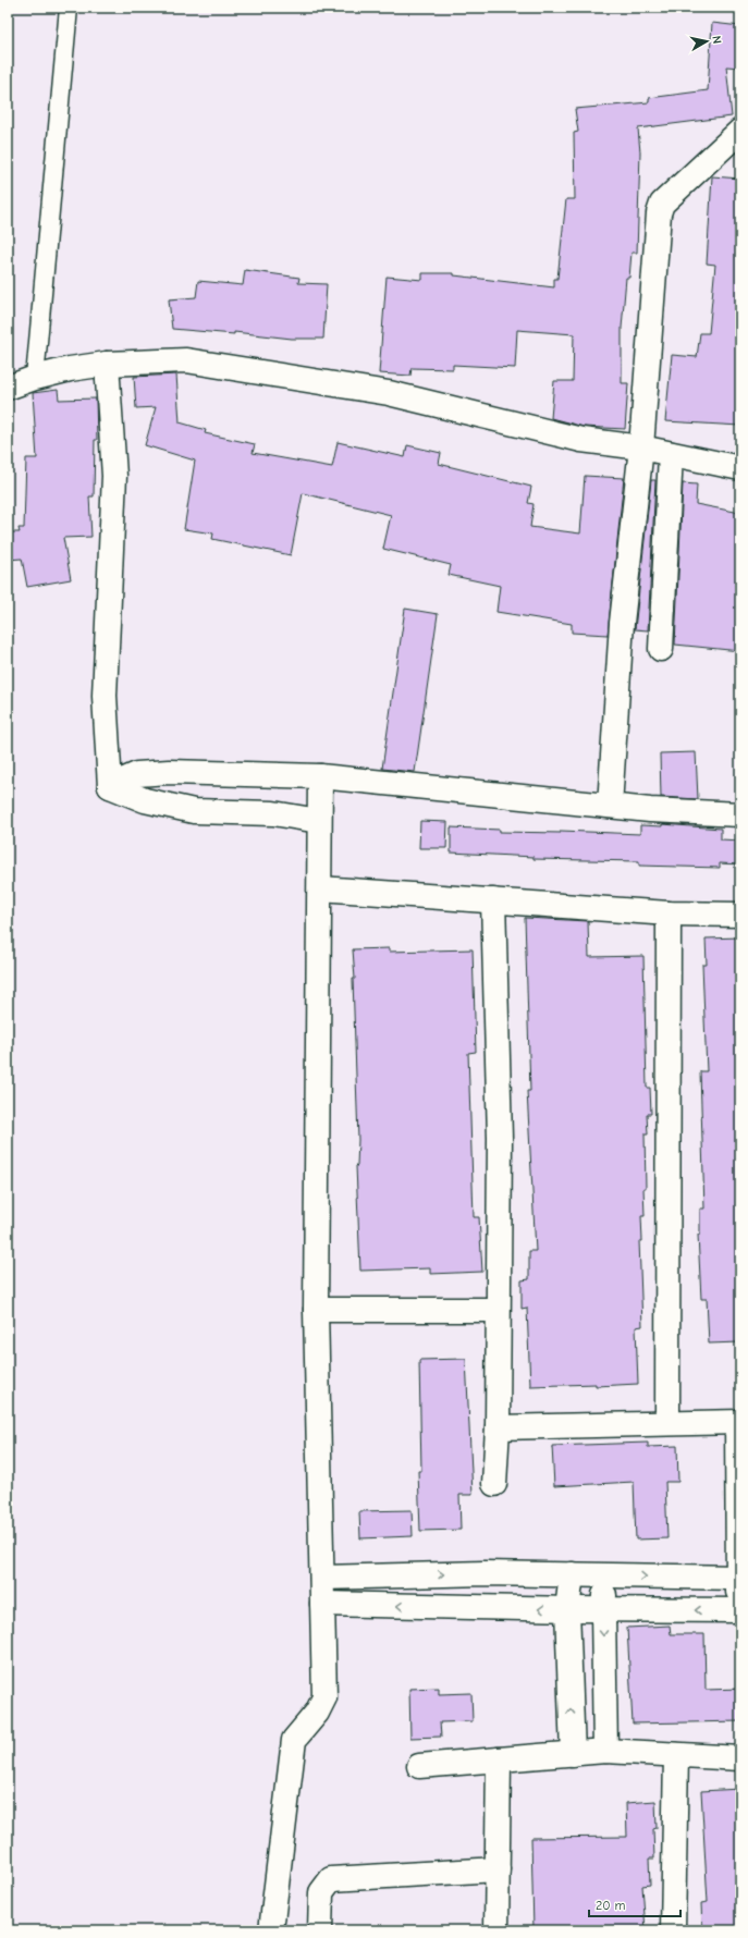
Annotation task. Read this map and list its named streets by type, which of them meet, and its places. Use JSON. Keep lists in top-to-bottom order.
{
  "scale_bar": "20 m",
  "north": "right"
}
